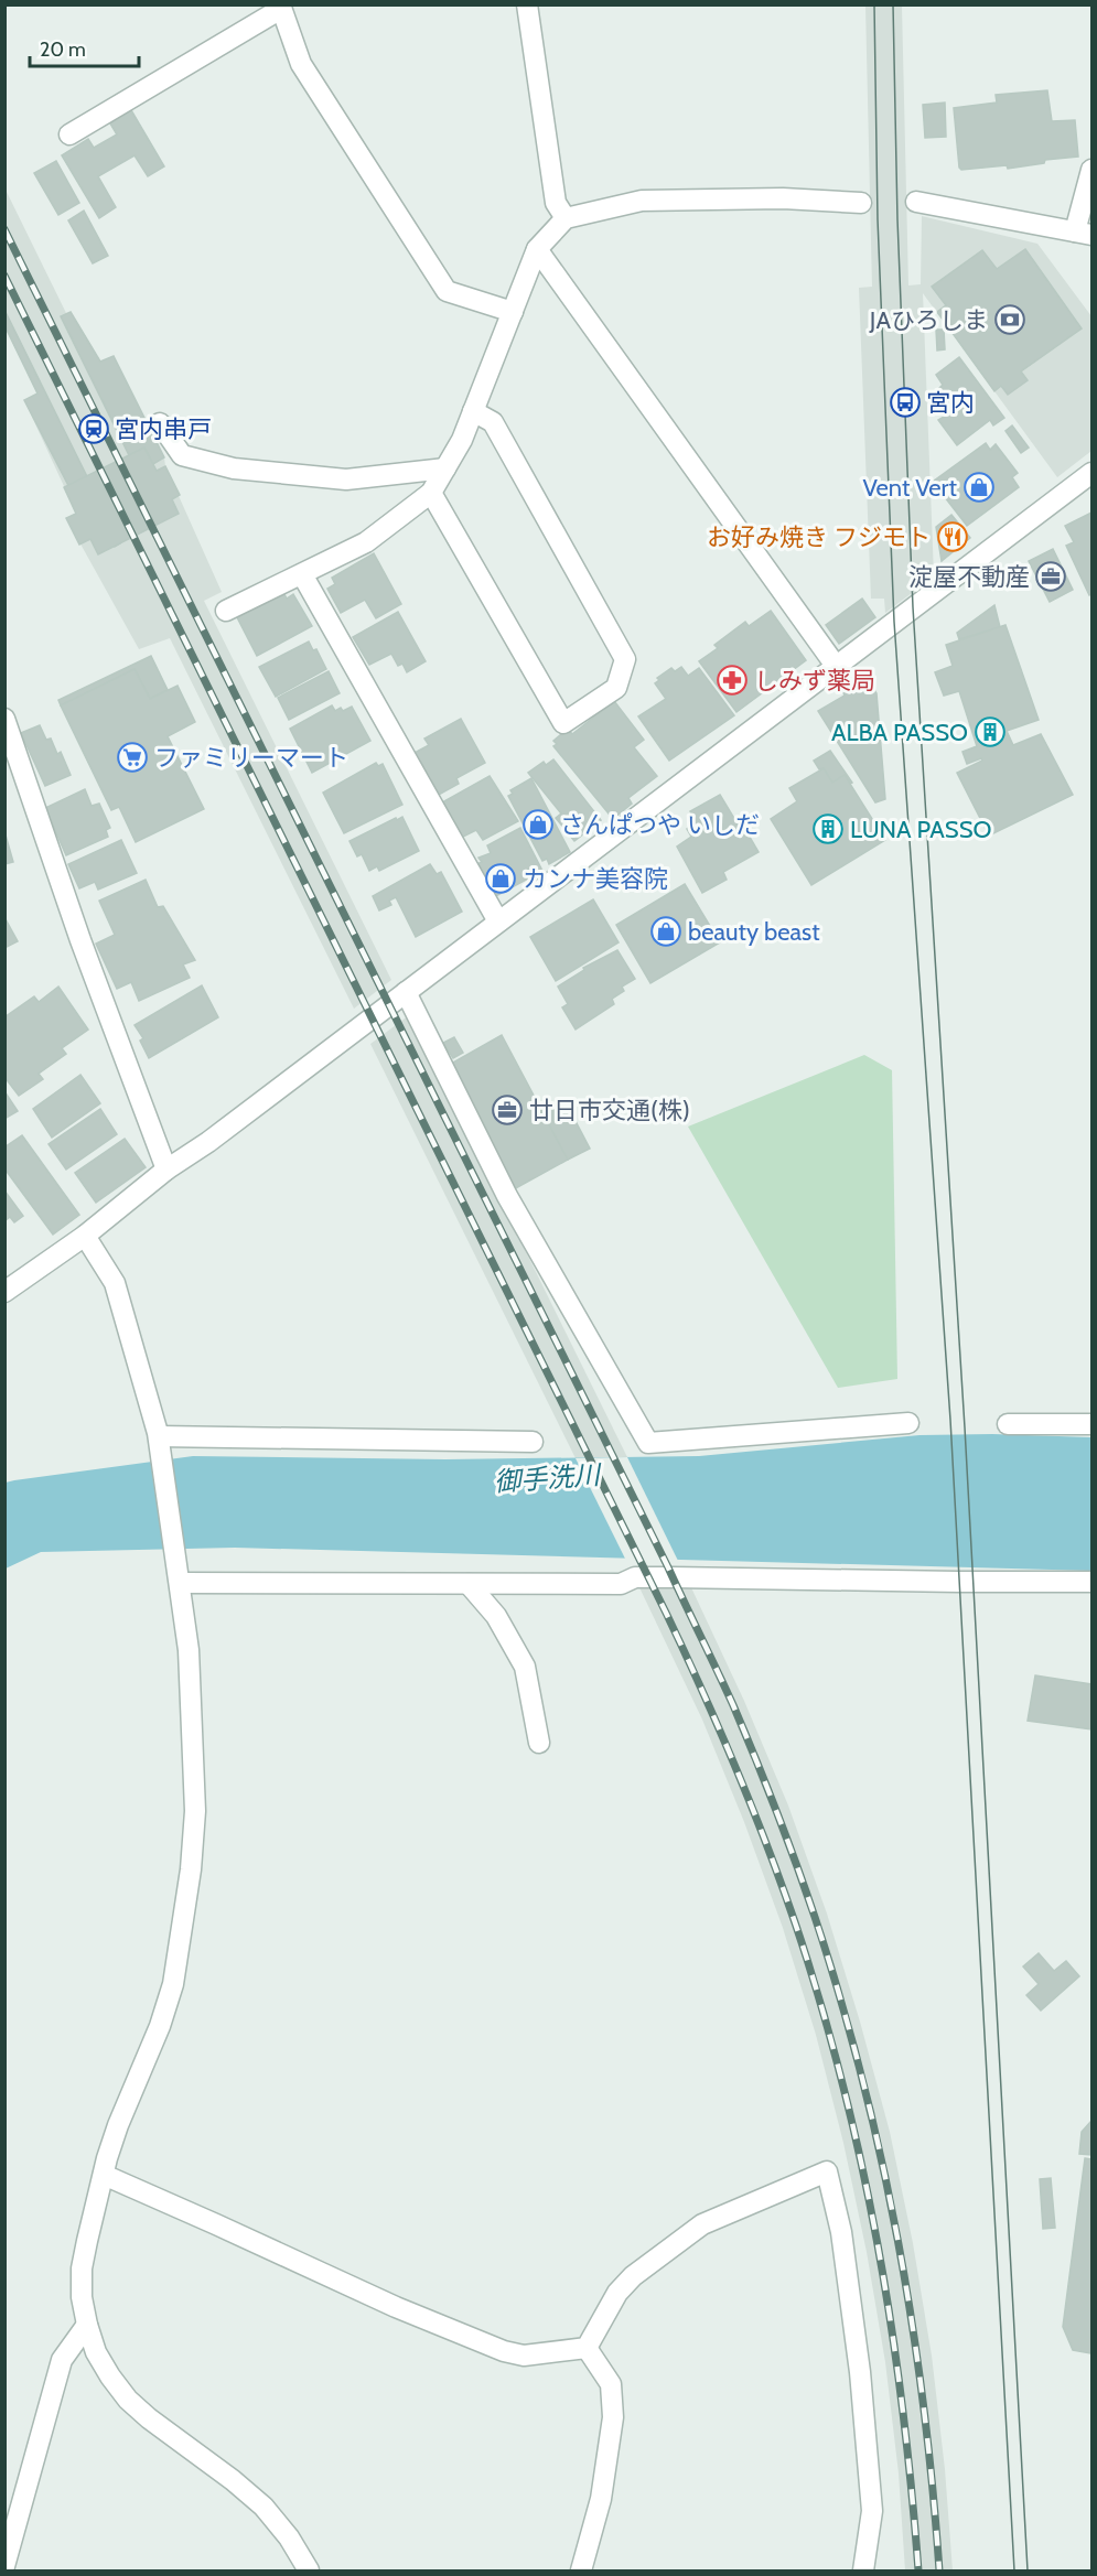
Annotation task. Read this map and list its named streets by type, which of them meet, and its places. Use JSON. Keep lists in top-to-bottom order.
{
  "water": ["御手洗川"],
  "places": {
    "bank": ["JAひろしま"],
    "bus stop": ["宮内"],
    "station": ["宮内串戸"],
    "shop": [
      "Vent Vert",
      "さんぱつや いしだ",
      "カンナ美容院",
      "beauty beast"
    ],
    "restaurant": ["お好み焼き フジモト"],
    "office": ["淀屋不動産", "廿日市交通(株)"],
    "pharmacy": ["しみず薬局"],
    "building": ["ALBA PASSO", "LUNA PASSO"],
    "supermarket": ["ファミリーマート"]
  },
  "scale_bar": "20 m"
}
